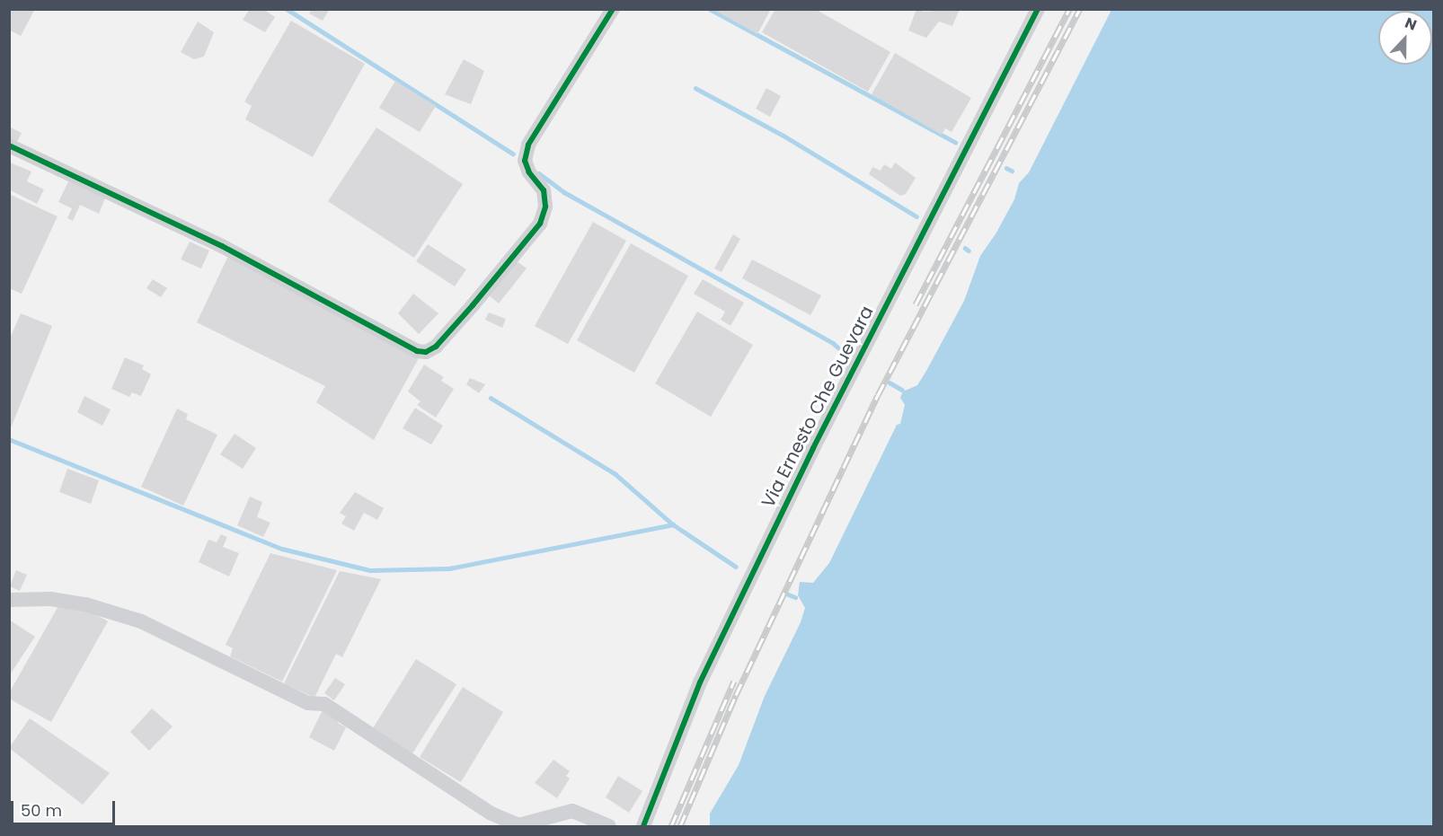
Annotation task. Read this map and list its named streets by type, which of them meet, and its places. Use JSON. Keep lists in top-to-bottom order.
{
  "streets": {
    "street": ["Via Ernesto Che Guevara"]
  },
  "scale_bar": "50 m",
  "north": "top"
}
